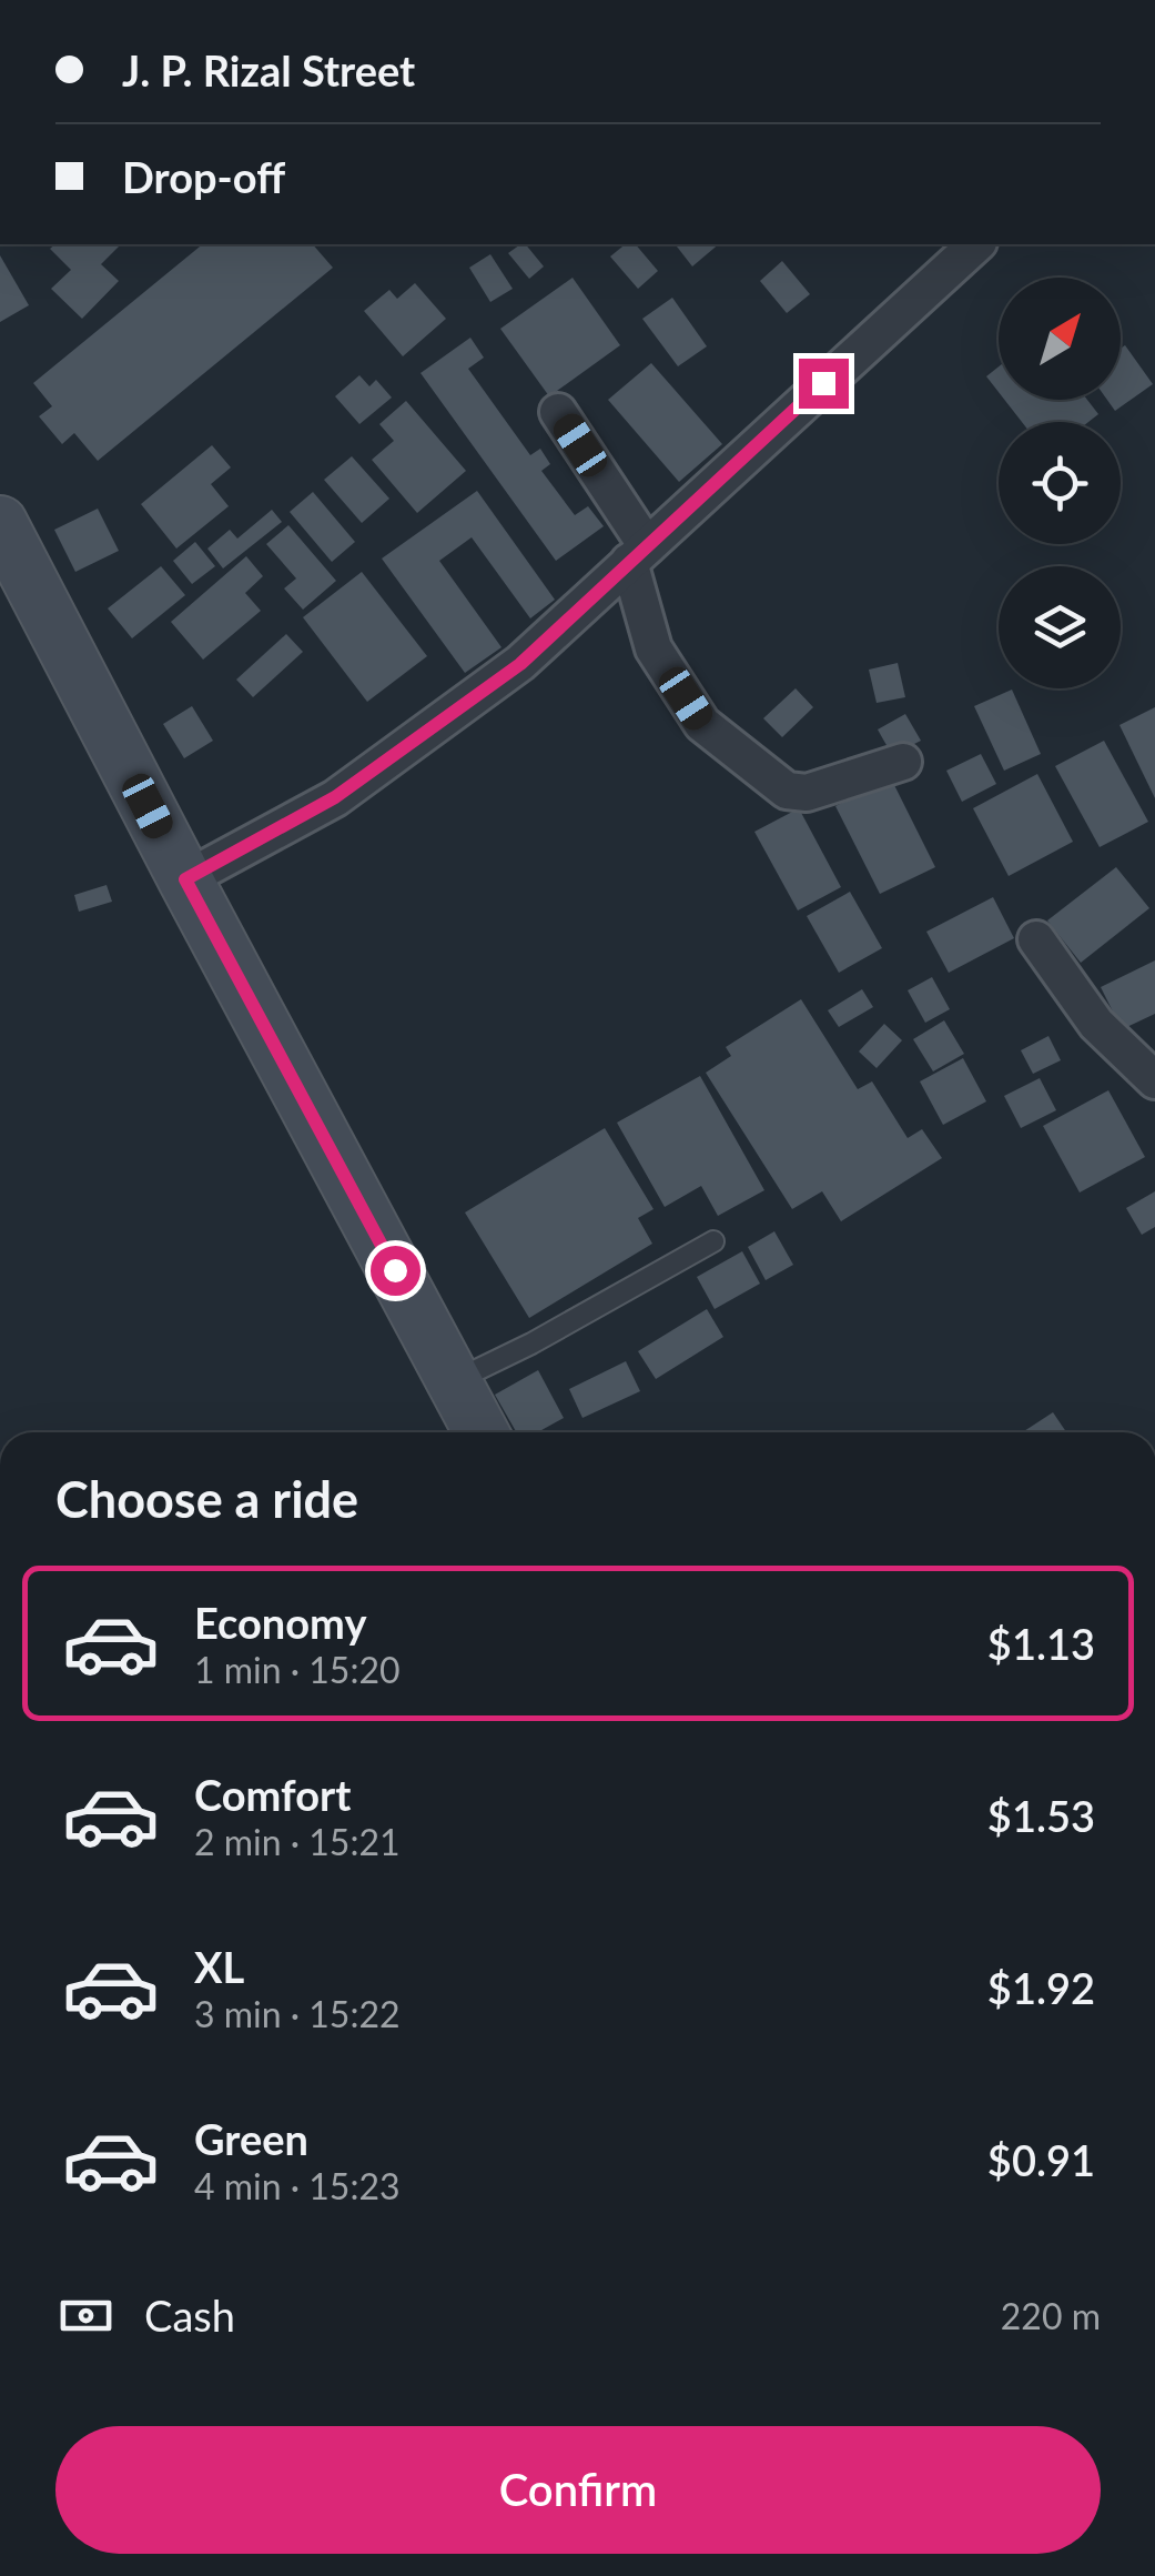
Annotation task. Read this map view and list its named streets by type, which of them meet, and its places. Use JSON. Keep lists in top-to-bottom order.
{
  "north": "top right",
  "page": {
    "banner": ["J. P. Rizal Street", "Drop-off"],
    "heading": "Choose a ride",
    "list": [
      {
        "name": "Economy",
        "note": "1 min · 15:20",
        "value": "$1.13"
      },
      {
        "name": "Comfort",
        "note": "2 min · 15:21",
        "value": "$1.53"
      },
      {
        "name": "XL",
        "note": "3 min · 15:22",
        "value": "$1.92"
      },
      {
        "name": "Green",
        "note": "4 min · 15:23",
        "value": "$0.91"
      }
    ],
    "pay": ["Cash", "220 m"],
    "buttons": "Confirm"
  }
}
